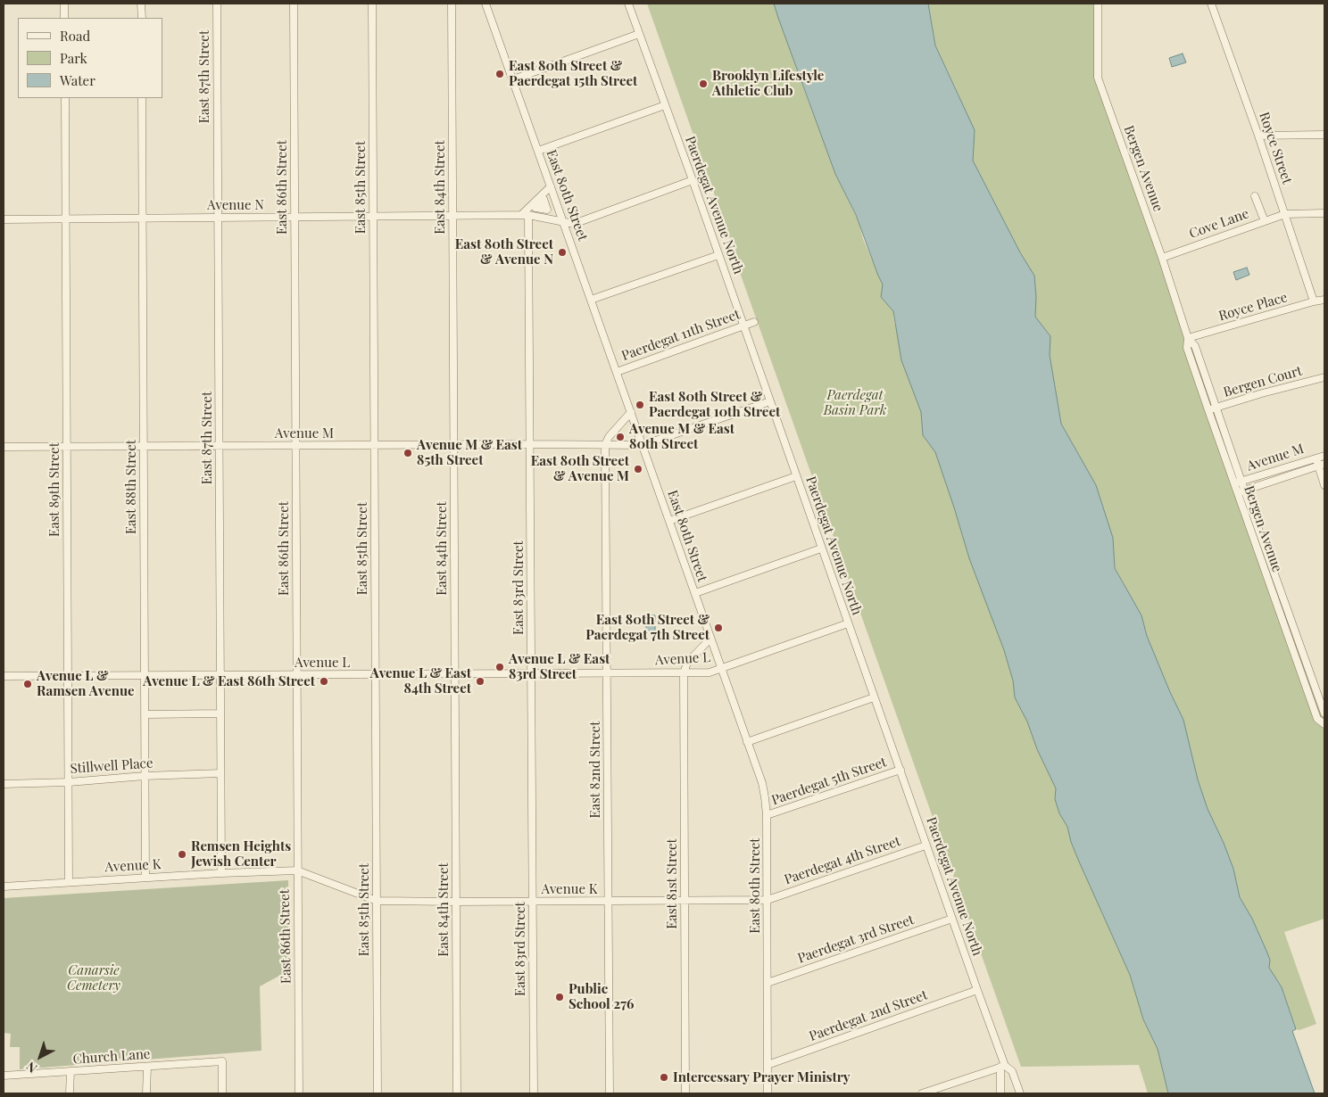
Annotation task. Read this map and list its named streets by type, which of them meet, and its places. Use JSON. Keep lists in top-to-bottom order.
{
  "streets": {
    "street": [
      "East 87th Street",
      "Royce Street",
      "Bergen Avenue",
      "East 86th Street",
      "East 85th Street",
      "East 84th Street",
      "East 80th Street",
      "Avenue N",
      "Paerdegat Avenue North",
      "Cove Lane",
      "Royce Place",
      "Paerdegat 11th Street",
      "Bergen Court",
      "Avenue M",
      "East 88th Street",
      "East 89th Street",
      "East 83rd Street",
      "Avenue L",
      "Stillwell Place",
      "East 82nd Street",
      "Paerdegat 5th Street",
      "Paerdegat 4th Street",
      "Avenue K",
      "East 81st Street",
      "Paerdegat 3rd Street",
      "Paerdegat 2nd Street",
      "Church Lane"
    ]
  },
  "crossings": [
    ["East 87th Street", "Avenue N"],
    ["East 87th Street", "Avenue M"],
    ["East 87th Street", "Avenue L"],
    ["East 87th Street", "Stillwell Place"],
    ["East 87th Street", "Avenue K"],
    ["Royce Street", "Cove Lane"],
    ["Royce Street", "Royce Place"],
    ["Bergen Avenue", "Cove Lane"],
    ["Bergen Avenue", "Royce Place"],
    ["Bergen Avenue", "Bergen Court"],
    ["Bergen Avenue", "Avenue M"],
    ["East 86th Street", "Avenue N"],
    ["East 86th Street", "Avenue M"],
    ["East 86th Street", "Avenue L"],
    ["East 86th Street", "Avenue K"],
    ["East 85th Street", "Avenue N"],
    ["East 85th Street", "Avenue M"],
    ["East 85th Street", "Avenue L"],
    ["East 85th Street", "Avenue K"],
    ["East 84th Street", "Avenue N"],
    ["East 84th Street", "Avenue M"],
    ["East 84th Street", "Avenue L"],
    ["East 84th Street", "Avenue K"],
    ["East 80th Street", "Avenue N"],
    ["East 80th Street", "Paerdegat 11th Street"],
    ["East 80th Street", "Avenue M"],
    ["East 80th Street", "Avenue L"],
    ["East 80th Street", "Paerdegat 5th Street"],
    ["East 80th Street", "Paerdegat 4th Street"],
    ["East 80th Street", "Avenue K"],
    ["East 80th Street", "Paerdegat 3rd Street"],
    ["East 80th Street", "Paerdegat 2nd Street"],
    ["Avenue N", "Paerdegat Avenue North"],
    ["Avenue N", "East 88th Street"],
    ["Avenue N", "East 89th Street"],
    ["Avenue N", "East 83rd Street"],
    ["Paerdegat Avenue North", "Paerdegat 11th Street"],
    ["Paerdegat Avenue North", "Avenue M"],
    ["Paerdegat Avenue North", "Avenue L"],
    ["Paerdegat Avenue North", "Paerdegat 5th Street"],
    ["Paerdegat Avenue North", "Paerdegat 4th Street"],
    ["Paerdegat Avenue North", "Paerdegat 3rd Street"],
    ["Paerdegat Avenue North", "Paerdegat 2nd Street"],
    ["Avenue M", "East 88th Street"],
    ["Avenue M", "East 89th Street"],
    ["Avenue M", "East 83rd Street"],
    ["Avenue M", "East 82nd Street"],
    ["East 88th Street", "Avenue L"],
    ["East 88th Street", "Stillwell Place"],
    ["East 88th Street", "Avenue K"],
    ["East 89th Street", "Avenue L"],
    ["East 89th Street", "Stillwell Place"],
    ["East 89th Street", "Avenue K"],
    ["East 83rd Street", "Avenue L"],
    ["East 83rd Street", "Avenue K"],
    ["Avenue L", "East 82nd Street"],
    ["Avenue L", "East 81st Street"],
    ["East 82nd Street", "Avenue K"],
    ["Paerdegat 4th Street", "Avenue K"],
    ["Avenue K", "East 81st Street"]
  ],
  "parks": ["Paerdegat Basin Park", "Canarsie Cemetery"],
  "places": [
    "East 80th Street & Paerdegat 15th Street",
    "Brooklyn Lifestyle Athletic Club",
    "East 80th Street & Avenue N",
    "East 80th Street & Paerdegat 10th Street",
    "Avenue M & East 80th Street",
    "Avenue M & East 85th Street",
    "East 80th Street & Avenue M",
    "East 80th Street & Paerdegat 7th Street",
    "Avenue L & East 83rd Street",
    "Avenue L & East 86th Street",
    "Avenue L & East 84th Street",
    "Avenue L & Ramsen Avenue",
    "Remsen Heights Jewish Center",
    "Public School 276",
    "Intercessary Prayer Ministry"
  ],
  "legend": ["Road", "Park", "Water"],
  "north": "bottom left"
}
